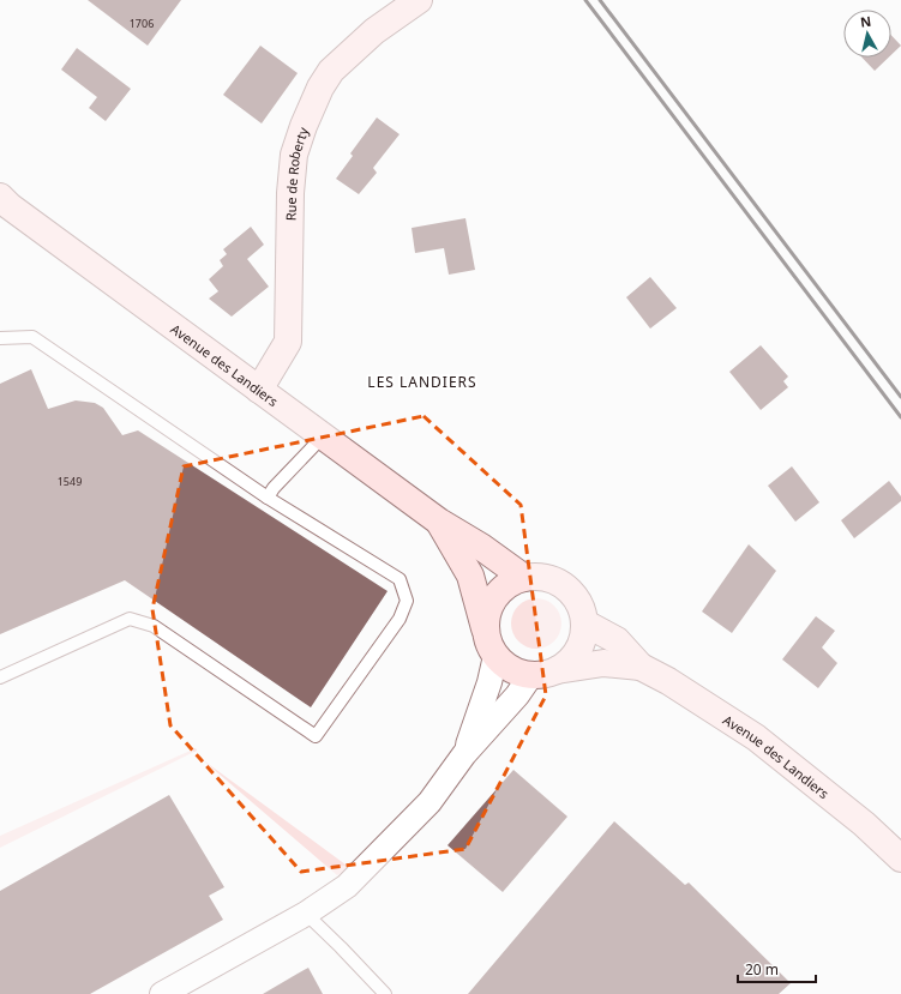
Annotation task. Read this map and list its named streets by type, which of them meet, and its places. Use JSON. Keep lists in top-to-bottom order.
{
  "streets": {
    "main road": ["Rue de Roberty", "Avenue des Landiers"]
  },
  "crossings": [
    ["Rue de Roberty", "Avenue des Landiers"]
  ],
  "districts": ["LES LANDIERS"],
  "house_numbers": ["1706", "1549"],
  "scale_bar": "20 m",
  "north": "top"
}
